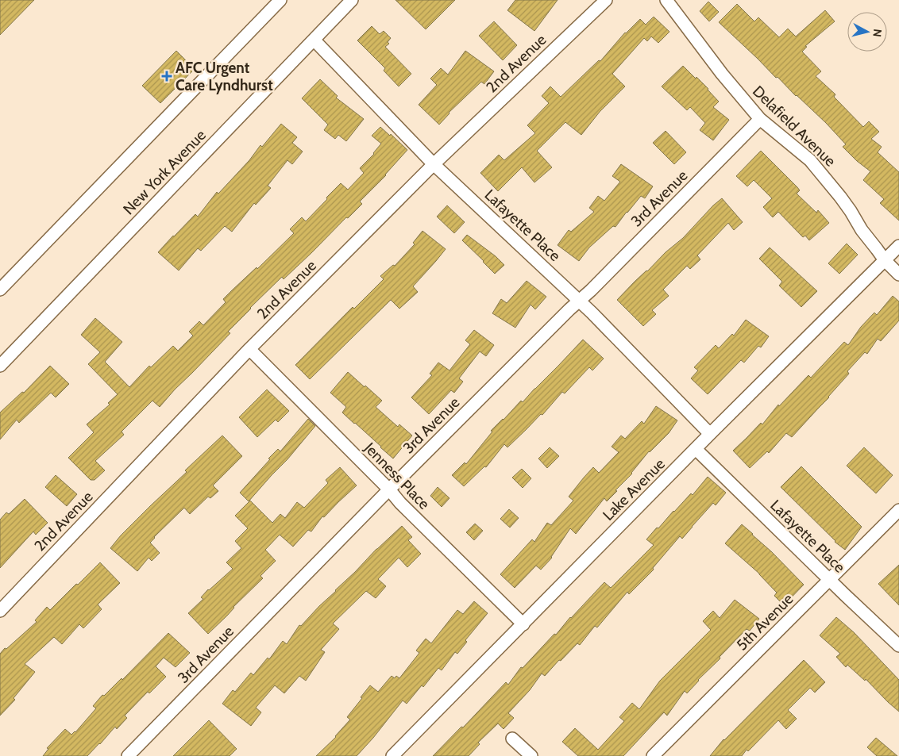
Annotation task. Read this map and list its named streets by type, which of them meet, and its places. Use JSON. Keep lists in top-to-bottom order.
{
  "streets": {
    "street": [
      "2nd Avenue",
      "Delafield Avenue",
      "New York Avenue",
      "3rd Avenue",
      "Lafayette Place",
      "Jenness Place",
      "Lake Avenue",
      "5th Avenue"
    ]
  },
  "crossings": [
    ["2nd Avenue", "Lafayette Place"],
    ["2nd Avenue", "Jenness Place"],
    ["Delafield Avenue", "3rd Avenue"],
    ["Delafield Avenue", "Lake Avenue"],
    ["New York Avenue", "Lafayette Place"],
    ["3rd Avenue", "Lafayette Place"],
    ["3rd Avenue", "Jenness Place"],
    ["Lafayette Place", "Lake Avenue"],
    ["Lafayette Place", "5th Avenue"],
    ["Jenness Place", "Lake Avenue"]
  ],
  "places": {
    "health": ["AFC Urgent Care Lyndhurst"]
  },
  "north": "right"
}
